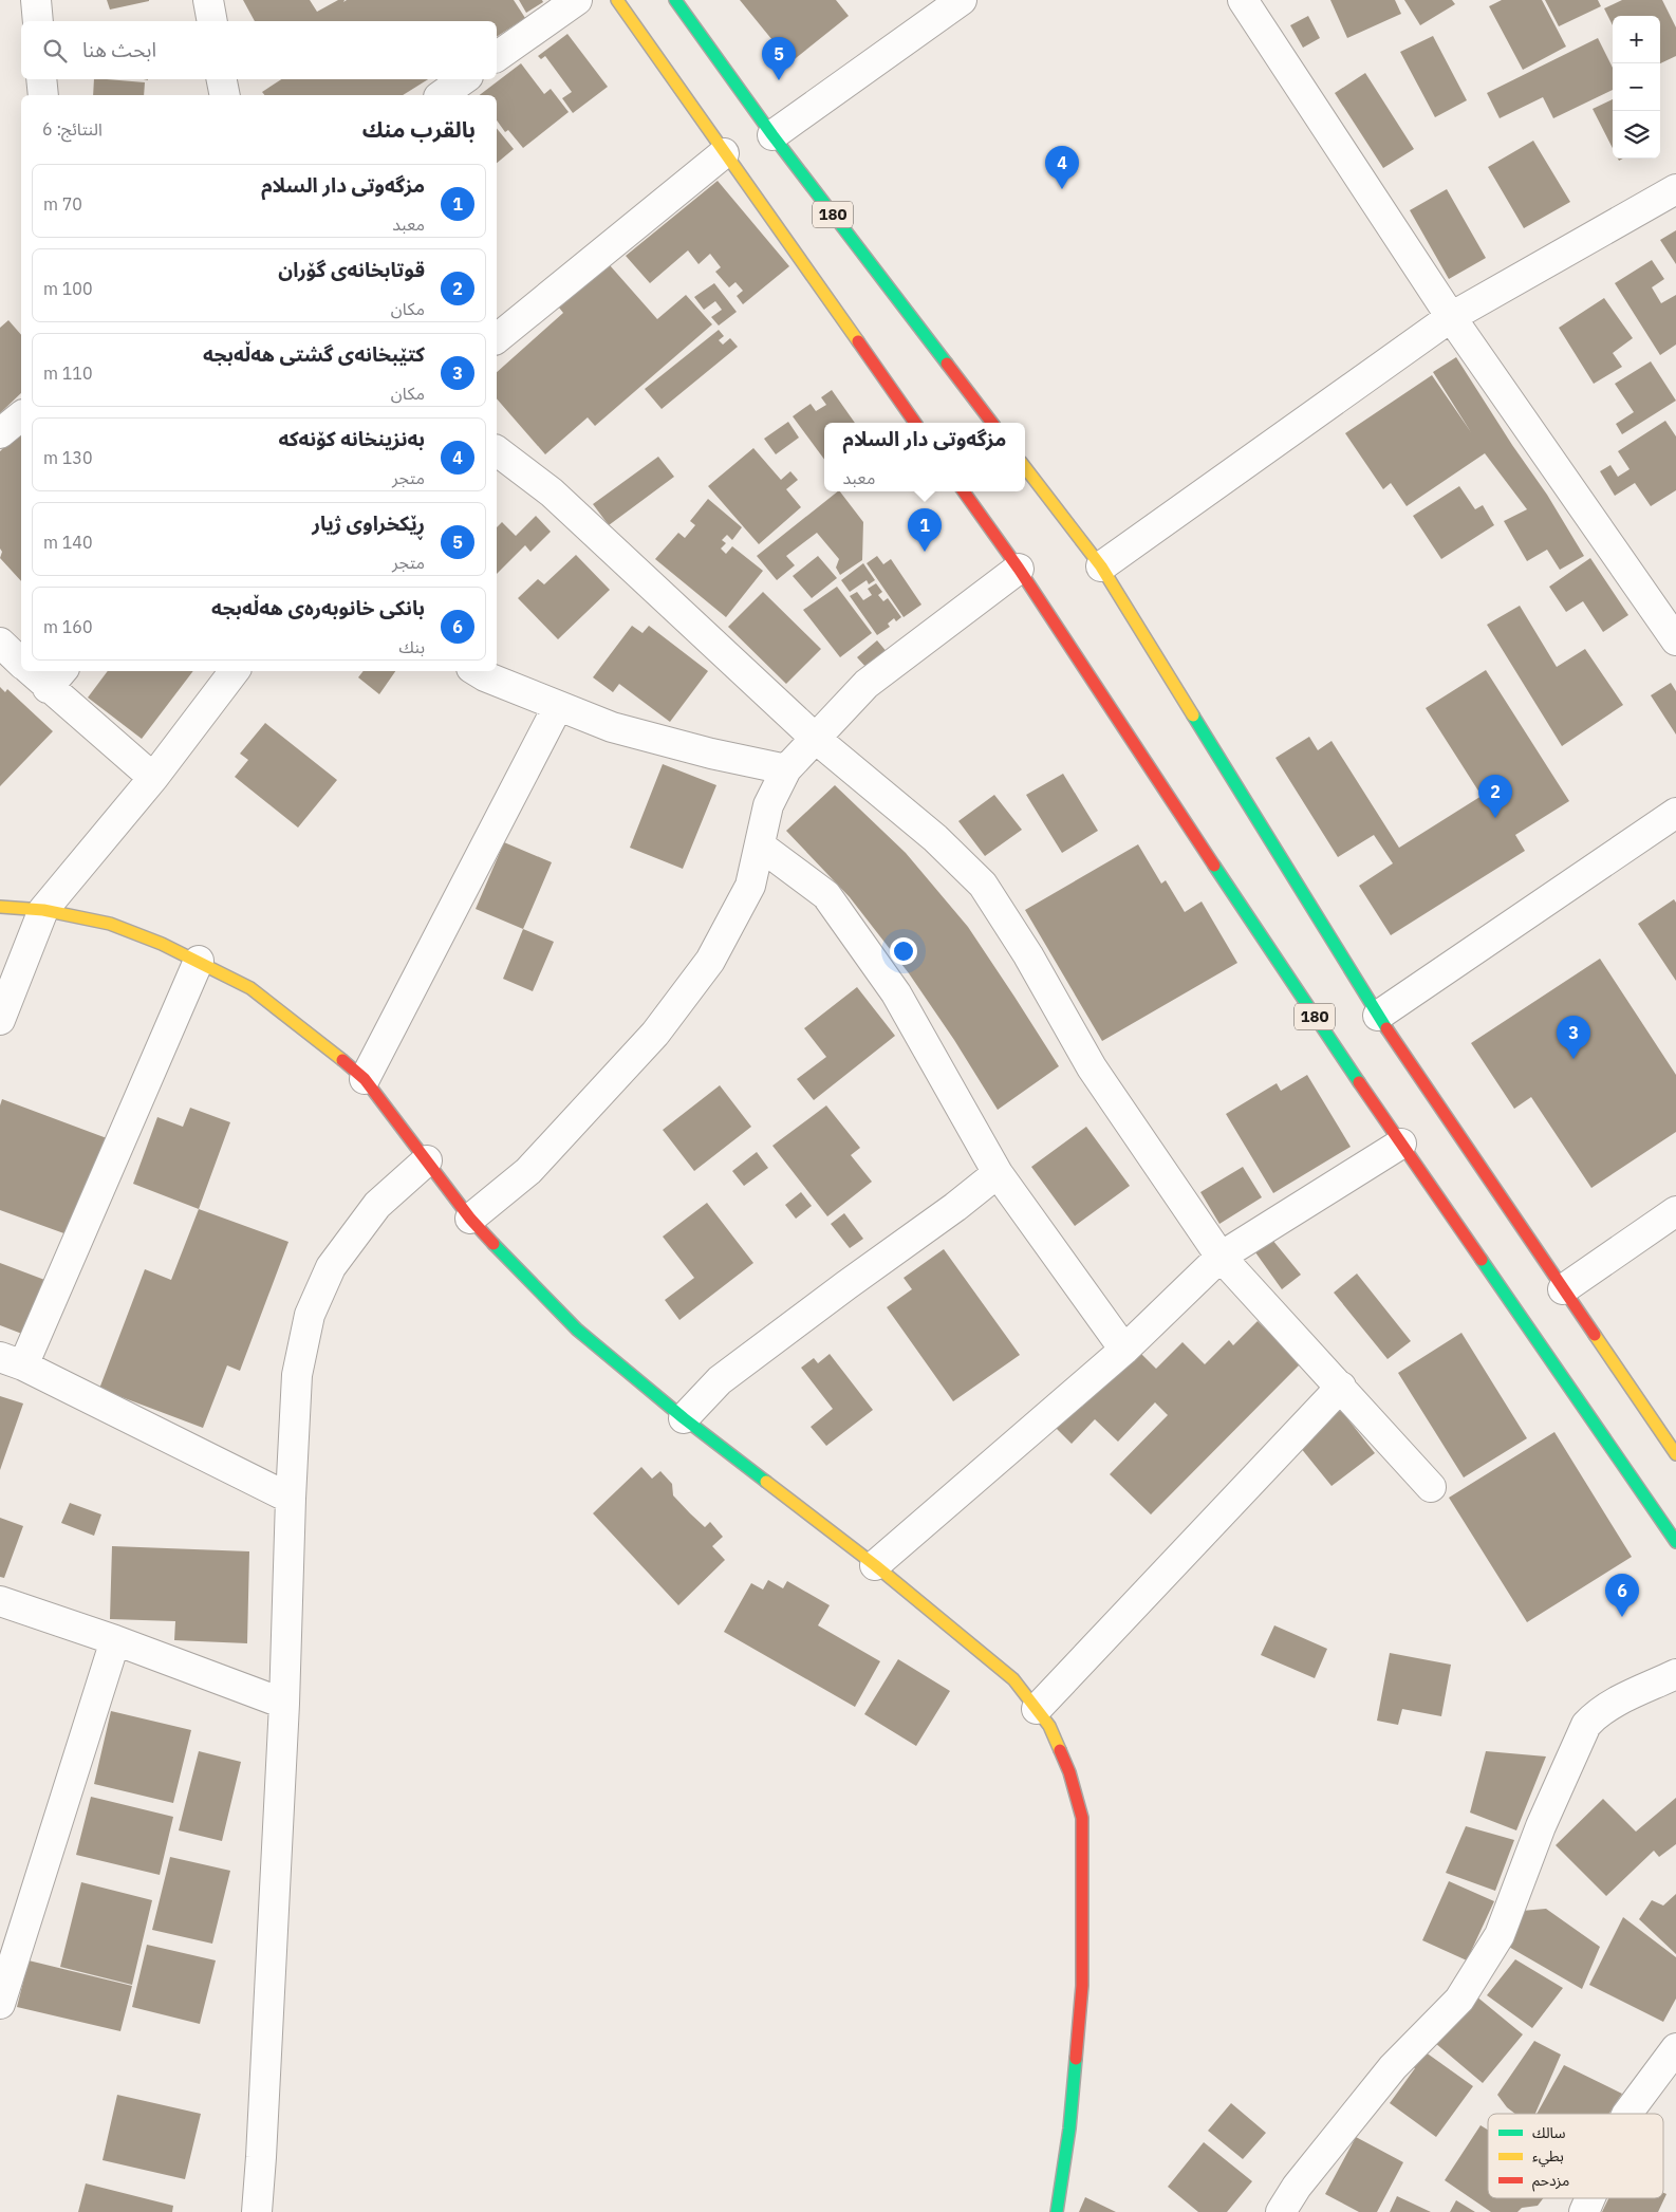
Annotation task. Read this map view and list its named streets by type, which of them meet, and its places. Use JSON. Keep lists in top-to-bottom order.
{
  "streets": {
    "main road": ["180"]
  },
  "legend": ["سالك", "بطيء", "مزدحم"],
  "page": {
    "map_buttons": ["+", "−"],
    "search": "ابحث هنا",
    "pins": [
      "5",
      "4",
      "1",
      "2",
      "3",
      "6"
    ],
    "heading": ["بالقرب منك", "النتائج: 6"],
    "list": [
      {
        "mark": "1",
        "name": "مزگەوتی دار السلام",
        "note": "معبد",
        "value": "70 m"
      },
      {
        "mark": "2",
        "name": "قوتابخانەی گۆران",
        "note": "مكان",
        "value": "100 m"
      },
      {
        "mark": "3",
        "name": "کتێبخانەی گشتی هەڵەبجە",
        "note": "مكان",
        "value": "110 m"
      },
      {
        "mark": "4",
        "name": "بەنزینخانە کۆنەکە",
        "note": "متجر",
        "value": "130 m"
      },
      {
        "mark": "5",
        "name": "ڕێکخراوی ژیار",
        "note": "متجر",
        "value": "140 m"
      },
      {
        "mark": "6",
        "name": "بانکی خانوبەرەی هەڵەبجە",
        "note": "بنك",
        "value": "160 m"
      }
    ],
    "popup": ["مزگەوتی دار السلام", "معبد"]
  }
}
